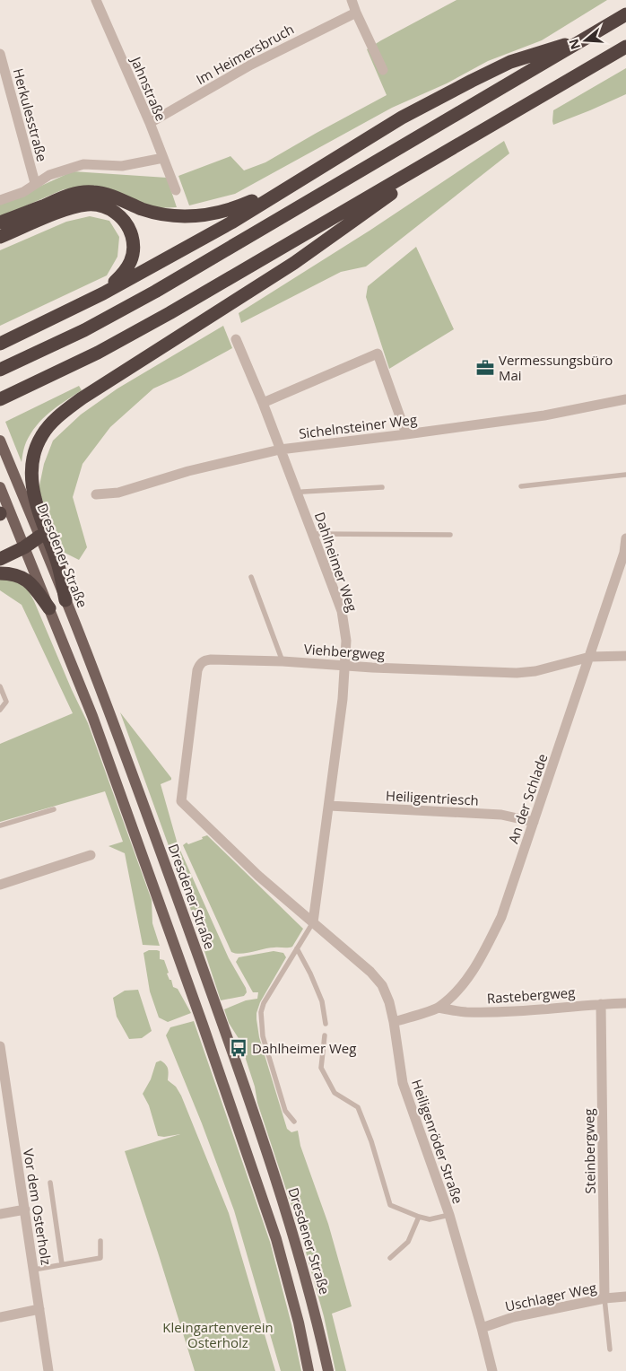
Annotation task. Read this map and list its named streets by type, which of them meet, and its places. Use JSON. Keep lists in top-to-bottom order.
{
  "streets": {
    "main road": ["Dresdener Straße"],
    "street": [
      "Im Heimersbruch",
      "Jahnstraße",
      "Herkulesstraße",
      "Sichelnsteiner Weg",
      "Dahlheimer Weg",
      "Viehbergweg",
      "Heiligentriesch",
      "An der Schlade",
      "Rastebergweg",
      "Heiligenröder Straße",
      "Steinbergweg",
      "Vor dem Osterholz",
      "Uschlager Weg"
    ]
  },
  "crossings": [
    ["Im Heimersbruch", "Jahnstraße"],
    ["Jahnstraße", "Herkulesstraße"],
    ["Sichelnsteiner Weg", "Dahlheimer Weg"],
    ["Dahlheimer Weg", "Viehbergweg"],
    ["Dahlheimer Weg", "Heiligentriesch"],
    ["Dahlheimer Weg", "Heiligenröder Straße"],
    ["Viehbergweg", "An der Schlade"],
    ["Viehbergweg", "Heiligenröder Straße"],
    ["Heiligentriesch", "An der Schlade"],
    ["An der Schlade", "Rastebergweg"],
    ["An der Schlade", "Heiligenröder Straße"],
    ["Rastebergweg", "Steinbergweg"],
    ["Heiligenröder Straße", "Uschlager Weg"],
    ["Steinbergweg", "Uschlager Weg"]
  ],
  "parks": ["Kleingartenverein Osterholz"],
  "places": {
    "office": ["Vermessungsbüro Mai"],
    "bus stop": ["Dahlheimer Weg"]
  },
  "north": "left"
}
